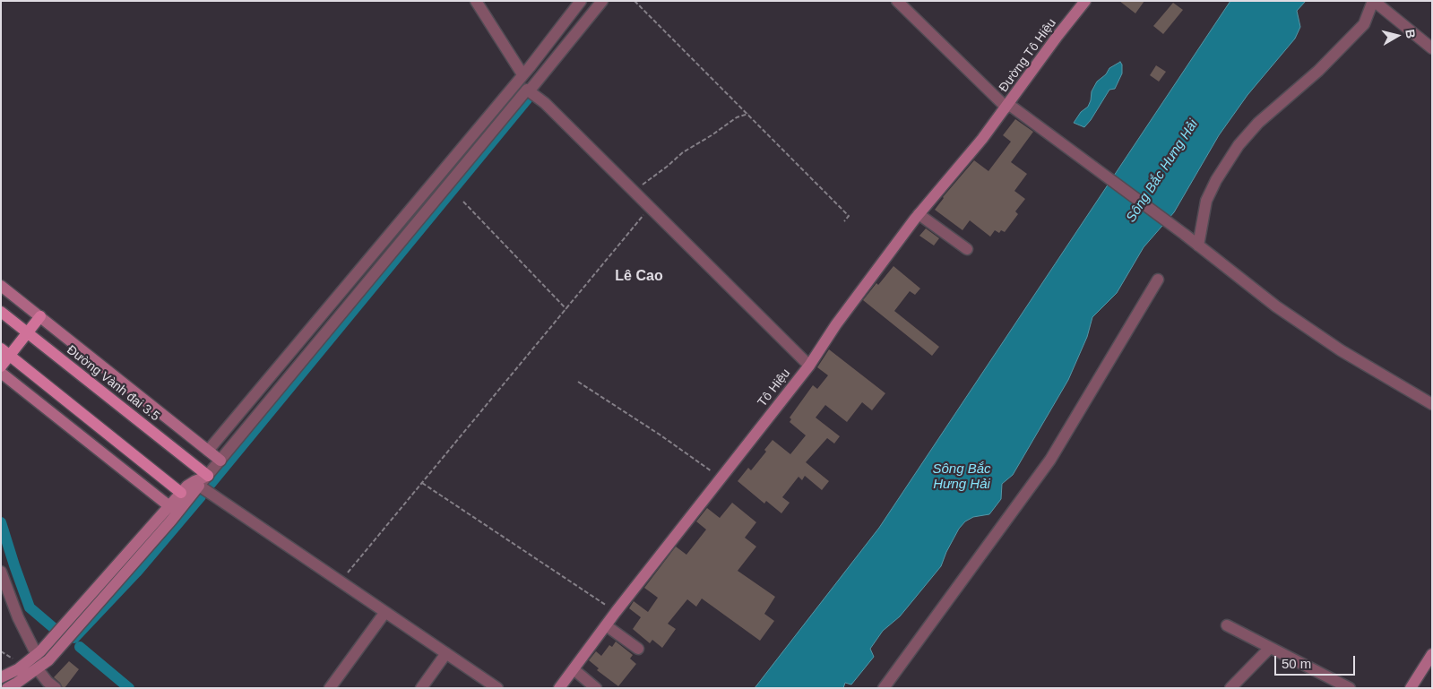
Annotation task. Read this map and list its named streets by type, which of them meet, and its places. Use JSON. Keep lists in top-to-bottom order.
{
  "streets": {
    "main road": ["Đường Tô Hiệu", "Đường Vành đai 3.5", "Tô Hiệu"]
  },
  "crossings": [
    ["Đường Tô Hiệu", "Tô Hiệu"]
  ],
  "districts": ["Lê Cao"],
  "water": ["Sông Bắc Hưng Hải"],
  "scale_bar": "50 m",
  "north": "right"
}
